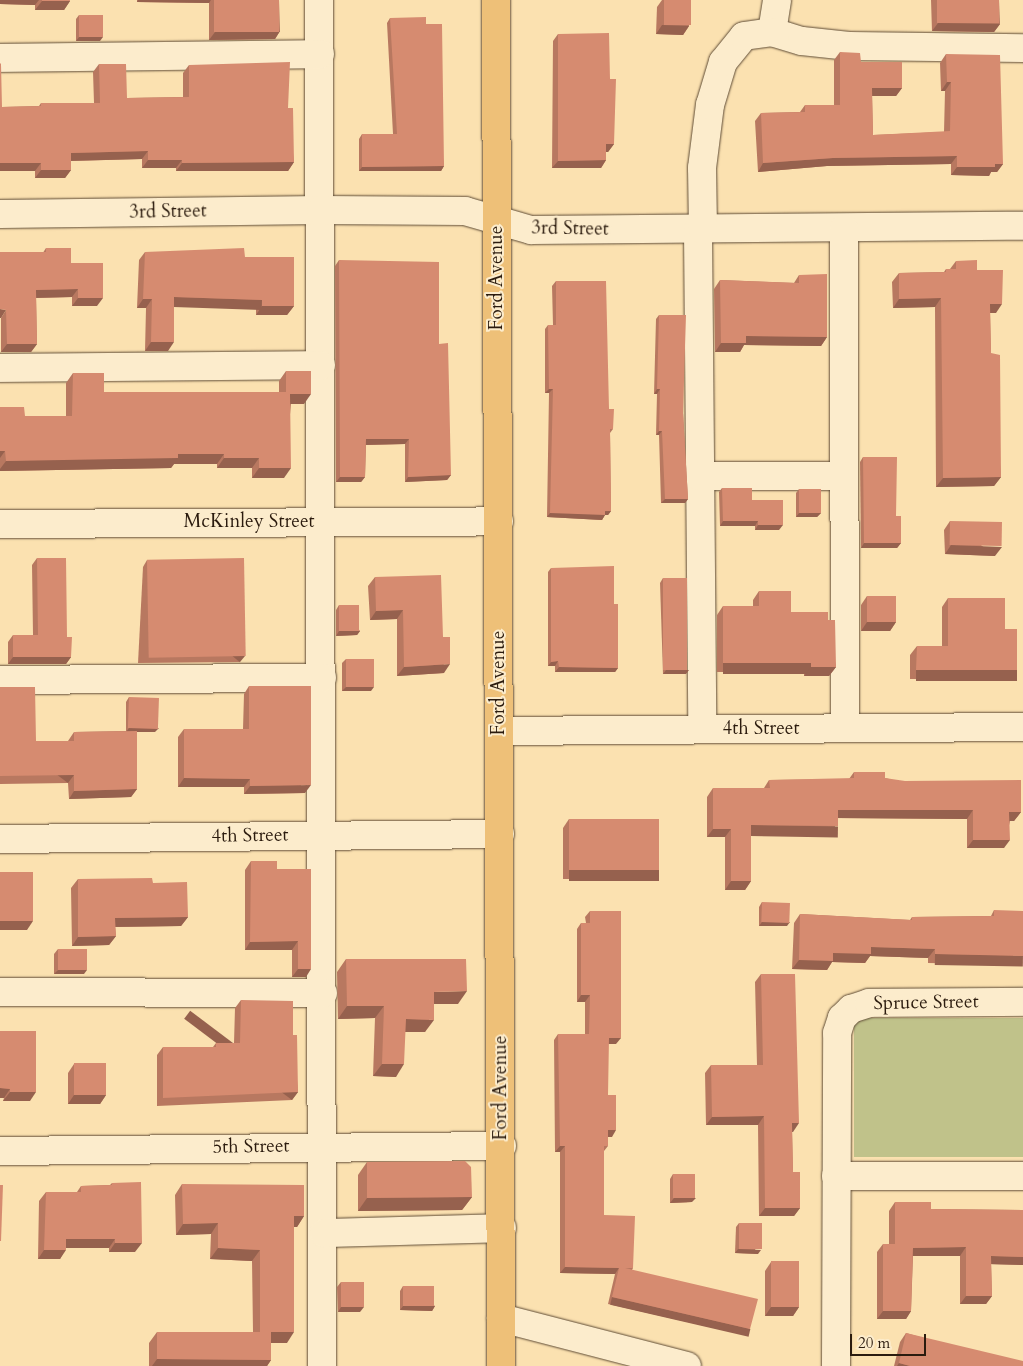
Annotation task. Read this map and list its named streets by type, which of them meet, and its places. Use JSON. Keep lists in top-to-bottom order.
{
  "streets": {
    "main road": ["Ford Avenue"],
    "street": [
      "3rd Street",
      "McKinley Street",
      "4th Street",
      "Spruce Street",
      "5th Street"
    ]
  },
  "crossings": [
    ["3rd Street", "Ford Avenue"],
    ["Ford Avenue", "McKinley Street"],
    ["Ford Avenue", "4th Street"],
    ["Ford Avenue", "5th Street"]
  ],
  "scale_bar": "20 m"
}
